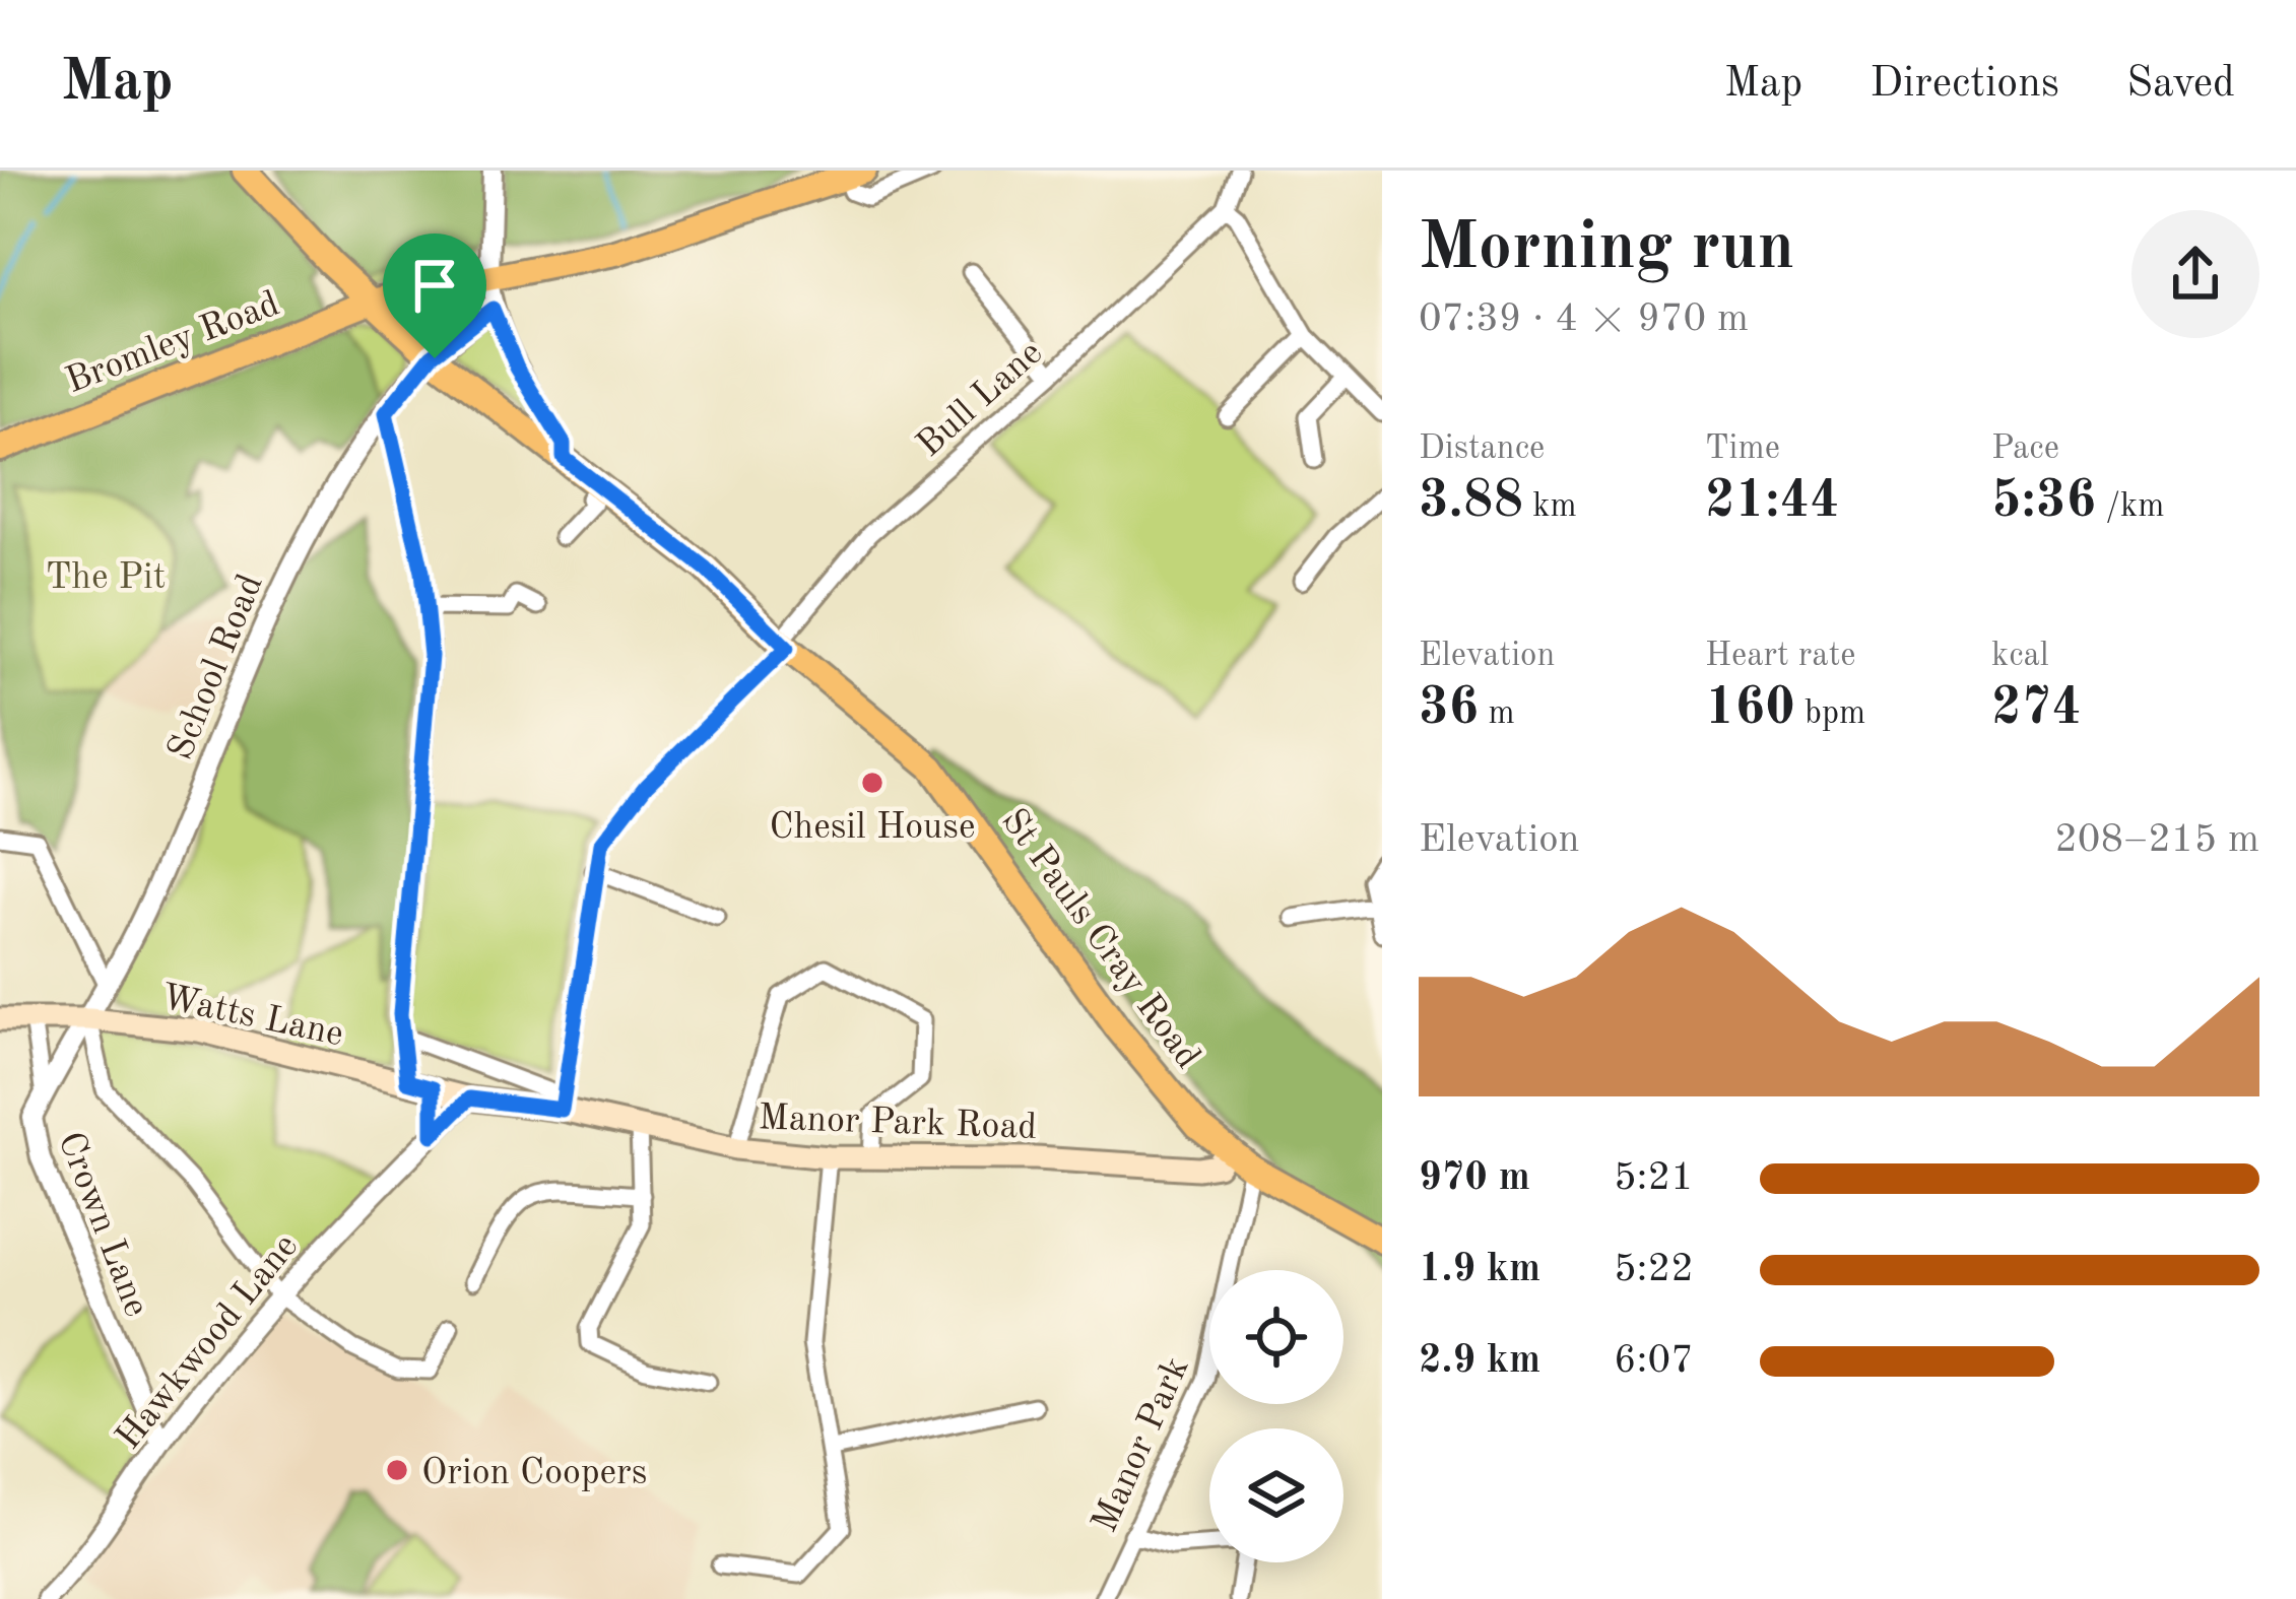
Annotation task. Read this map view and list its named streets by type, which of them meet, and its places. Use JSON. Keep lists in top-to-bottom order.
{
  "streets": {
    "main road": [
      "Bromley Road",
      "St Pauls Cray Road",
      "Watts Lane",
      "Manor Park Road"
    ],
    "street": [
      "Bull Lane",
      "School Road",
      "Crown Lane",
      "Hawkwood Lane",
      "Manor Park"
    ]
  },
  "crossings": [
    ["Bromley Road", "St Pauls Cray Road"],
    ["Bull Lane", "St Pauls Cray Road"],
    ["Bull Lane", "Watts Lane"],
    ["Bull Lane", "Manor Park Road"],
    ["School Road", "St Pauls Cray Road"],
    ["School Road", "Watts Lane"],
    ["School Road", "Crown Lane"],
    ["St Pauls Cray Road", "Manor Park Road"],
    ["St Pauls Cray Road", "Manor Park"],
    ["Watts Lane", "Manor Park Road"],
    ["Watts Lane", "Crown Lane"],
    ["Watts Lane", "Hawkwood Lane"],
    ["Crown Lane", "Hawkwood Lane"]
  ],
  "parks": ["The Pit"],
  "places": ["Chesil House", "Orion Coopers"],
  "page": {
    "header": "Map",
    "nav": ["Map", "Directions", "Saved"],
    "heading": ["Morning run", "07:39 · 4 × 970 m"],
    "stats": [
      ["Distance", "3.88 km"],
      ["Time", "21:44"],
      ["Pace", "5:36 /km"],
      ["Elevation", "36 m"],
      ["Heart rate", "160 bpm"],
      ["kcal", "274"]
    ],
    "chart": ["Elevation", "208–215 m"],
    "list": [
      {
        "name": "970 m",
        "note": "5:21"
      },
      {
        "name": "1.9 km",
        "note": "5:22"
      },
      {
        "name": "2.9 km",
        "note": "6:07"
      }
    ]
  }
}
